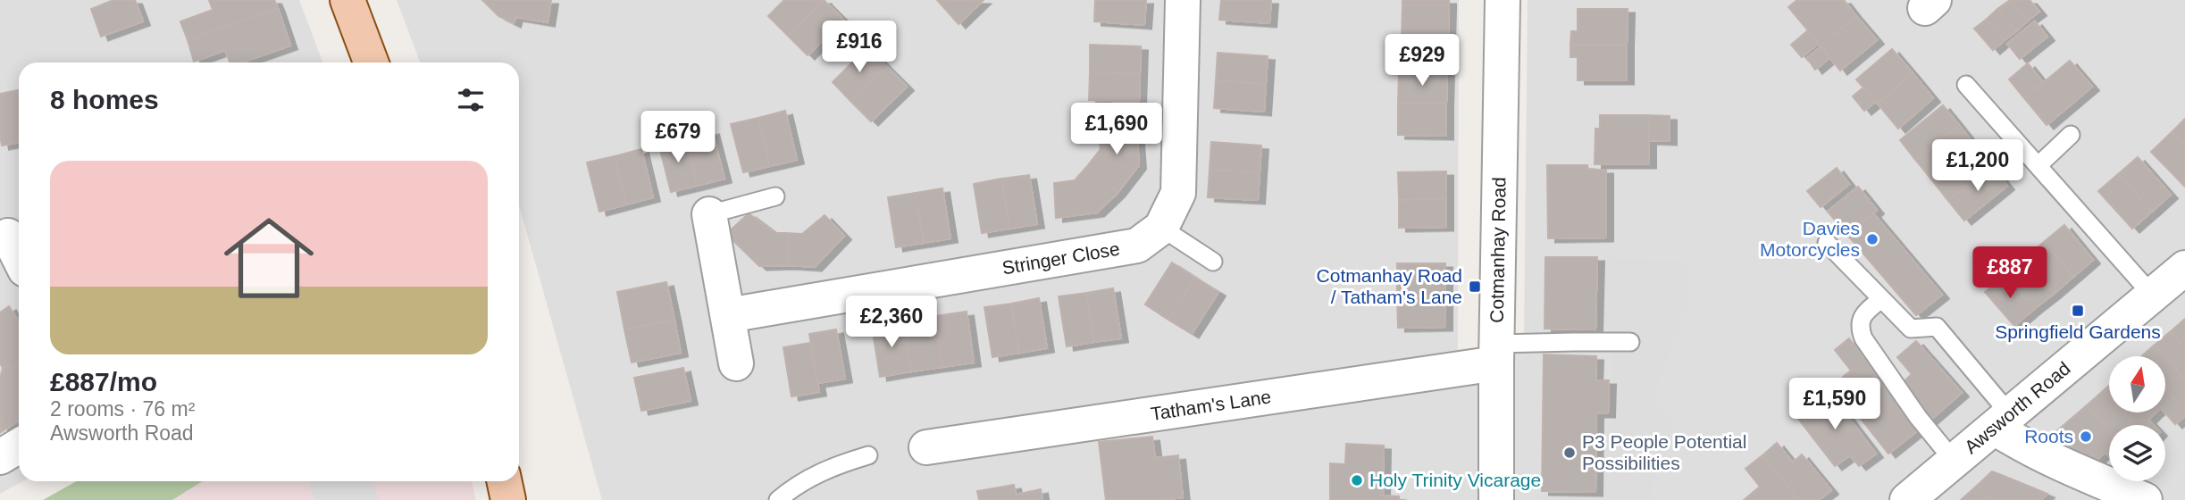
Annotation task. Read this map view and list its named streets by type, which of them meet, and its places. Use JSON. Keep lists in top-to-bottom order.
{
  "streets": {
    "street": [
      "Cotmanhay Road",
      "Stringer Close",
      "Tatham's Lane",
      "Awsworth Road"
    ]
  },
  "crossings": [
    ["Cotmanhay Road", "Tatham's Lane"]
  ],
  "places": {
    "other": [
      "Davies Motorcycles",
      "Roots",
      "P3 People Potential Possibilities",
      "Holy Trinity Vicarage"
    ],
    "transit": ["Cotmanhay Road / Tatham's Lane", "Springfield Gardens"]
  },
  "north": "top",
  "page": {
    "price": [
      "£916",
      "£929",
      "£1,690",
      "£679",
      "£1,200",
      "£887",
      "£2,360",
      "£1,590"
    ],
    "heading": "8 homes",
    "list": [
      {
        "name": "£887/mo",
        "note": "2 rooms · 76 m² · Awsworth Road"
      }
    ]
  }
}
